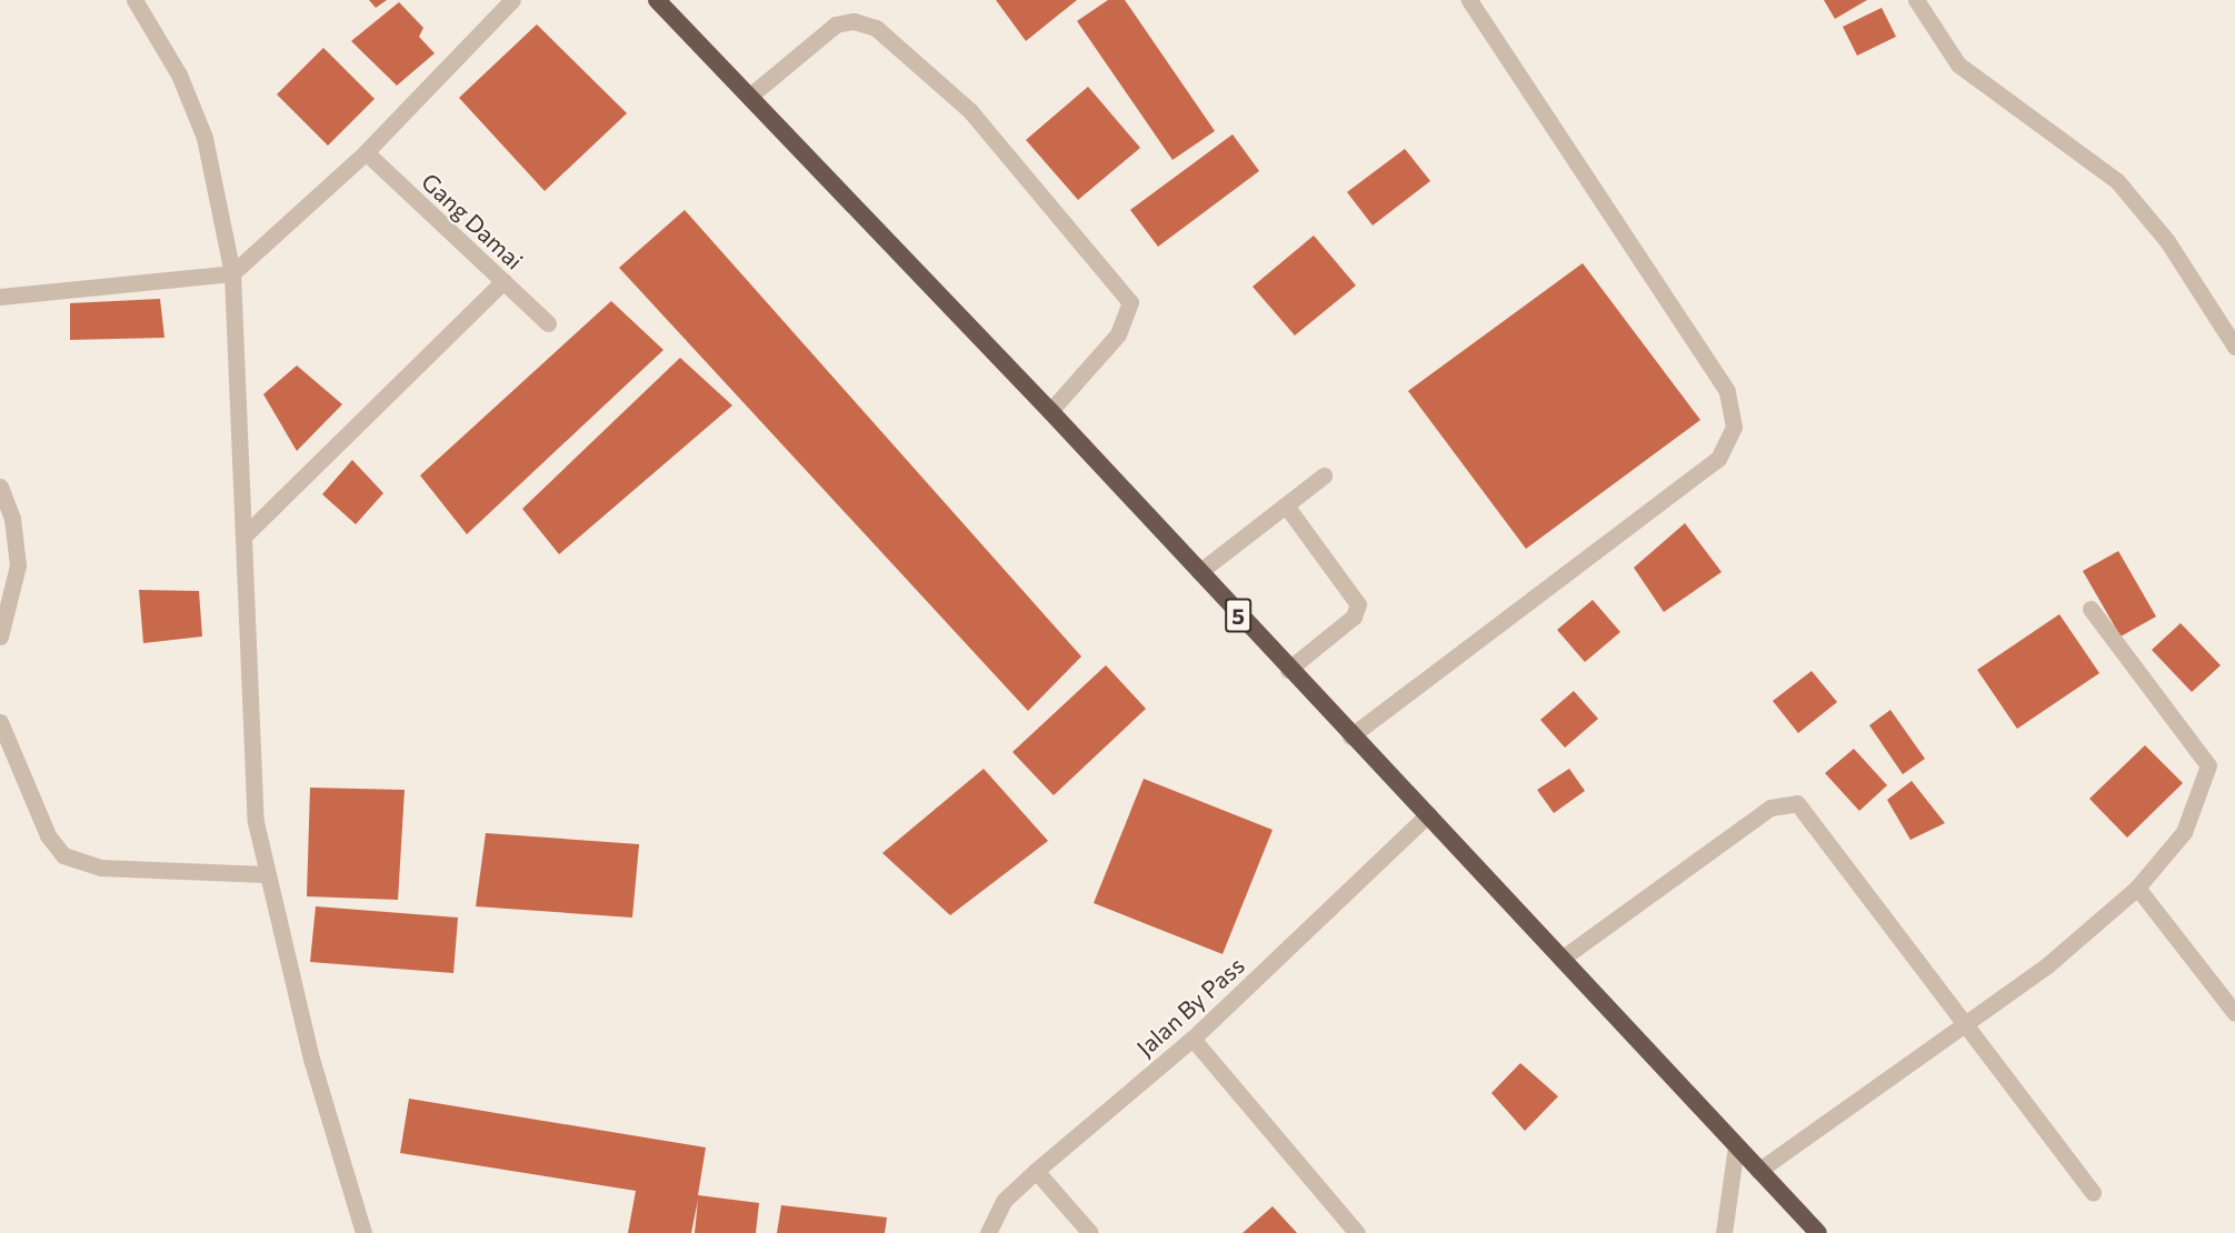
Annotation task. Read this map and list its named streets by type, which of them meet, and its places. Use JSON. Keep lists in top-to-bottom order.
{
  "streets": {
    "highway": ["5"],
    "street": ["Gang Damai", "Jalan By Pass"]
  },
  "crossings": [
    ["5", "Jalan By Pass"]
  ]
}
